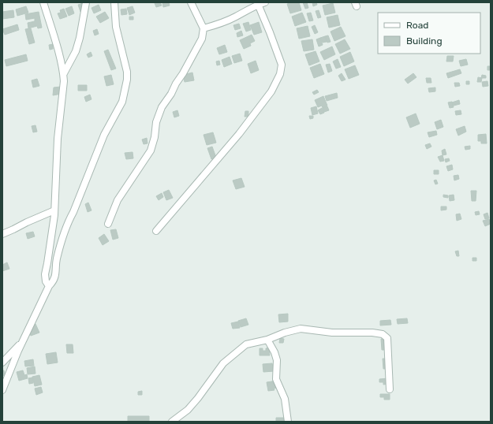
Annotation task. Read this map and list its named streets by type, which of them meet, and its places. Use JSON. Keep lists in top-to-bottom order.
{
  "legend": ["Road", "Building"]
}
